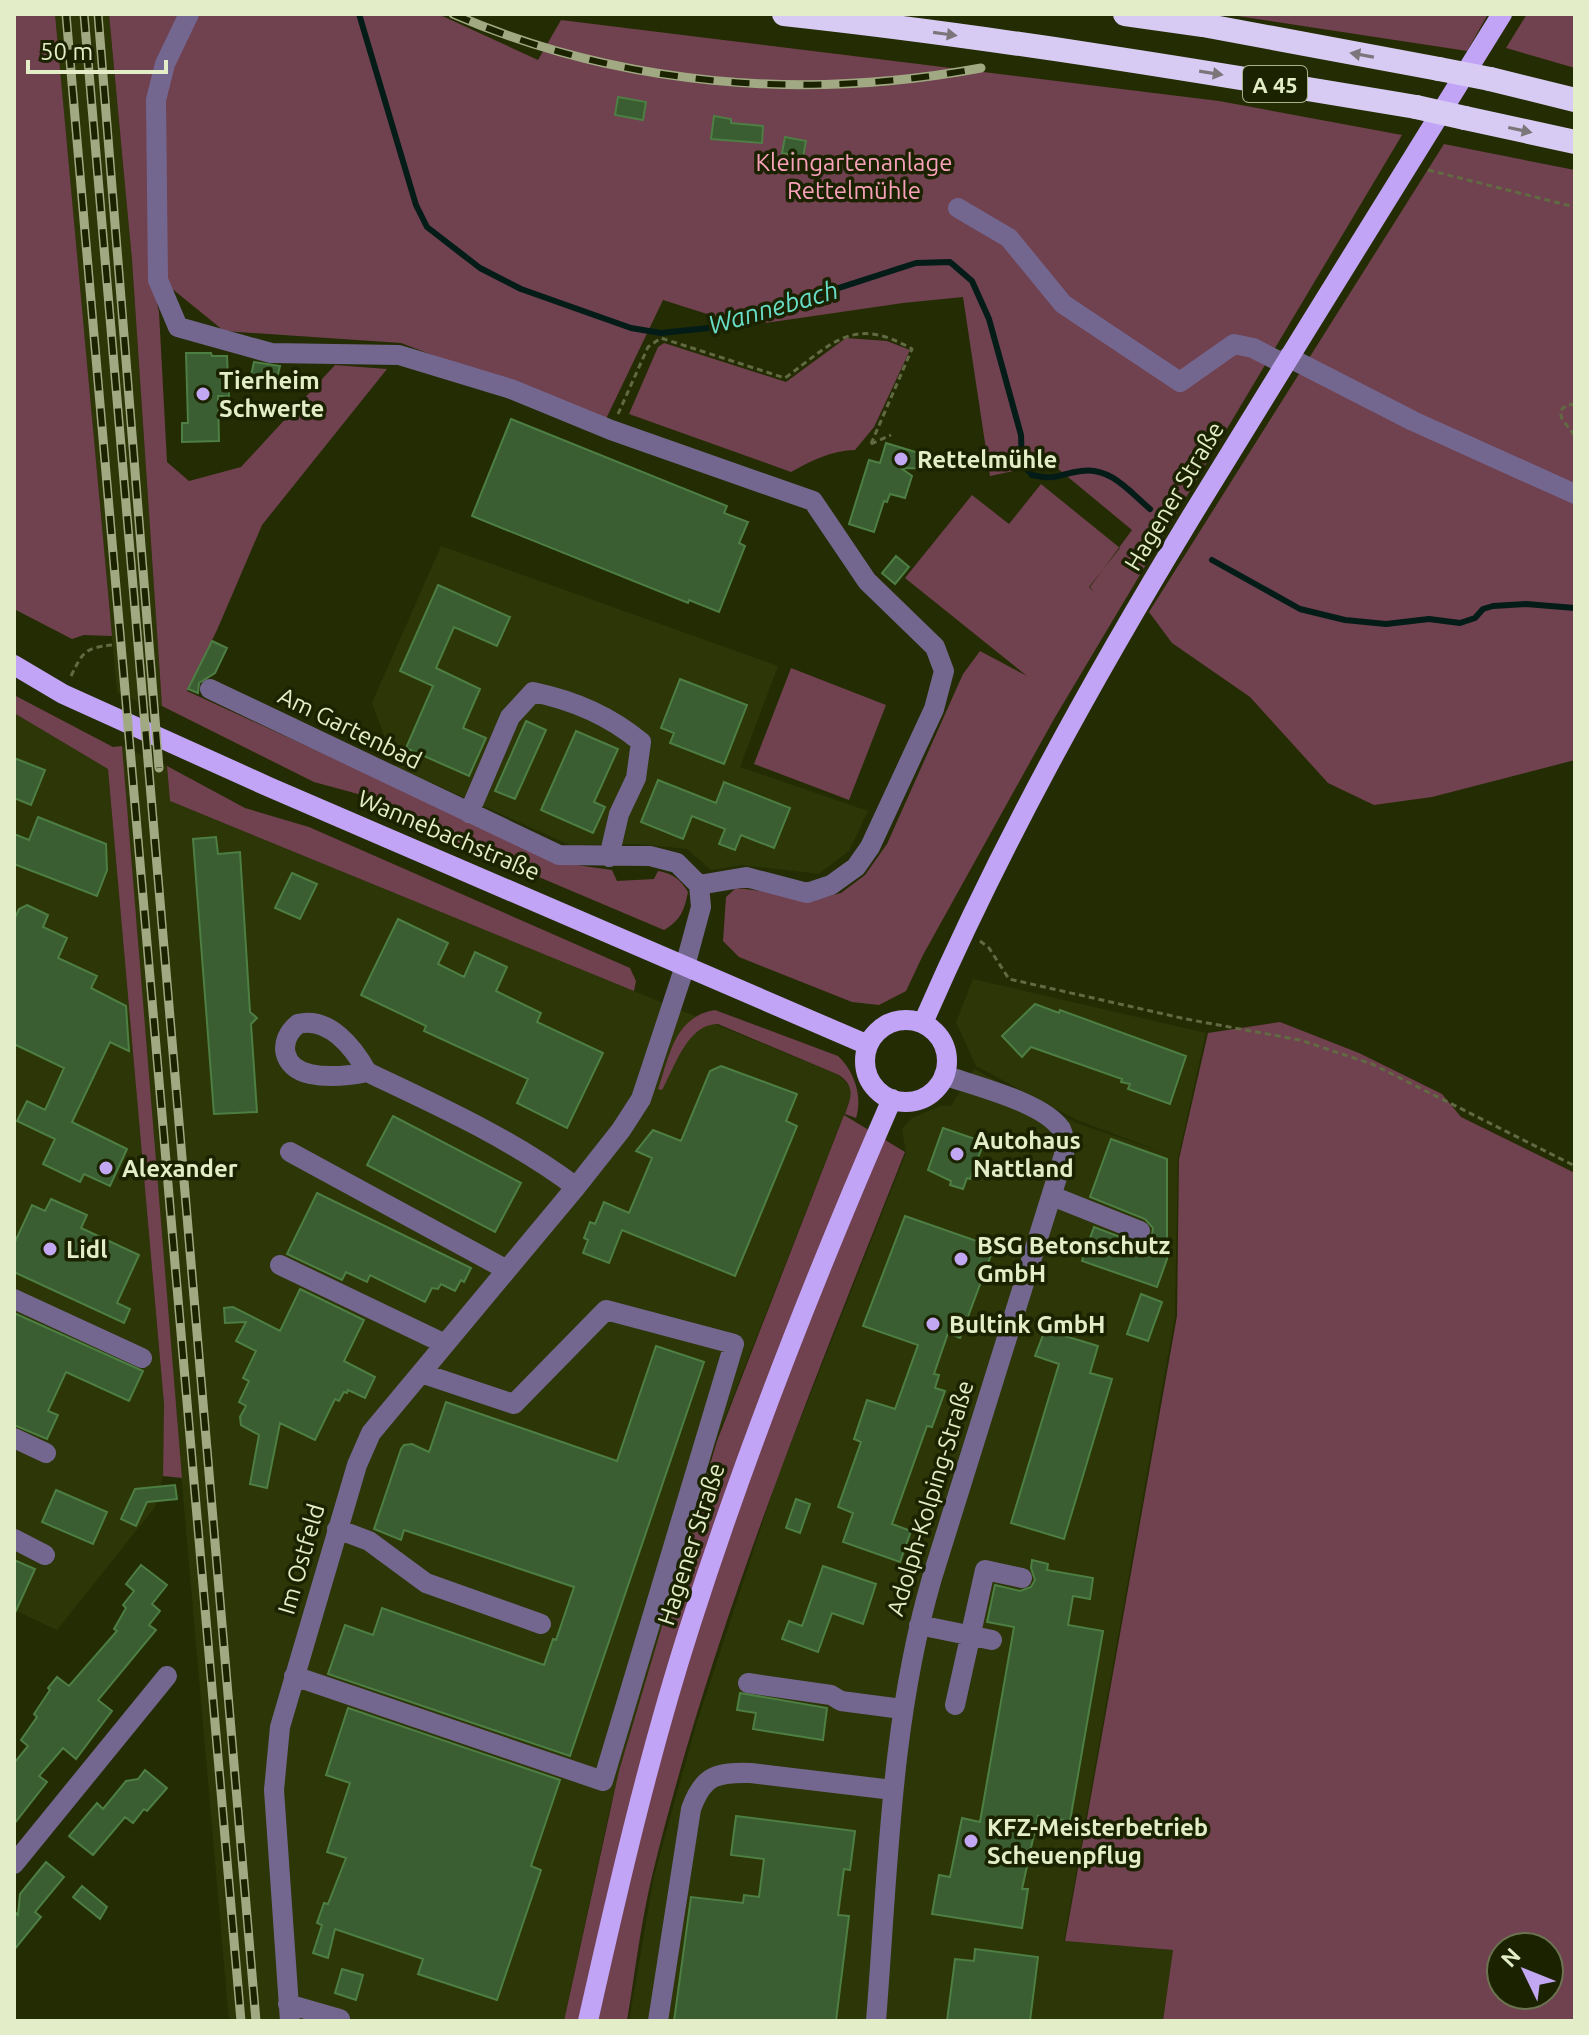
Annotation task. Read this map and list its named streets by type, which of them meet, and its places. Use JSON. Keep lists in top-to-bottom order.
{
  "streets": {
    "highway": ["A 45"],
    "main road": ["Hagener Straße", "Wannebachstraße"],
    "street": ["Am Gartenbad", "Adolph-Kolping-Straße", "Im Ostfeld"]
  },
  "crossings": [
    ["Hagener Straße", "Wannebachstraße"],
    ["Hagener Straße", "Adolph-Kolping-Straße"],
    ["Wannebachstraße", "Adolph-Kolping-Straße"],
    ["Wannebachstraße", "Im Ostfeld"]
  ],
  "water": ["Wannebach"],
  "parks": ["Kleingartenanlage Rettelmühle"],
  "places": [
    "Tierheim Schwerte",
    "Rettelmühle",
    "Autohaus Nattland",
    "Alexander",
    "Lidl",
    "BSG Betonschutz GmbH",
    "Bultink GmbH",
    "KFZ-Meisterbetrieb Scheuenpflug"
  ],
  "scale_bar": "50 m",
  "north": "top left"
}
